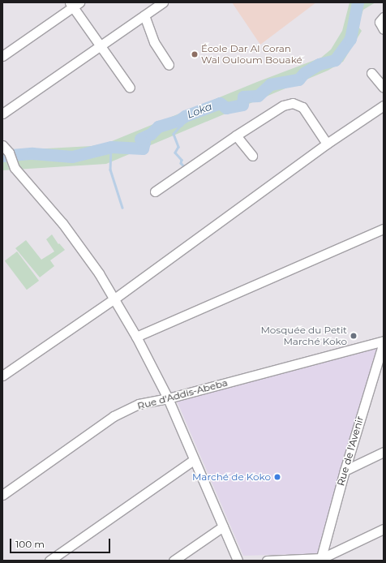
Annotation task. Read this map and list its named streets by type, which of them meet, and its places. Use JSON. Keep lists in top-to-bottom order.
{
  "streets": {
    "street": ["Rue d'Addis-Abeba", "Rue de l'Avenir"]
  },
  "crossings": [
    ["Rue d'Addis-Abeba", "Rue de l'Avenir"]
  ],
  "water": ["Loka"],
  "places": ["École Dar Al Coran Wal Ouloum Bouaké", "Mosquée du Petit Marché Koko", "Marché de Koko"],
  "scale_bar": "100 m"
}
